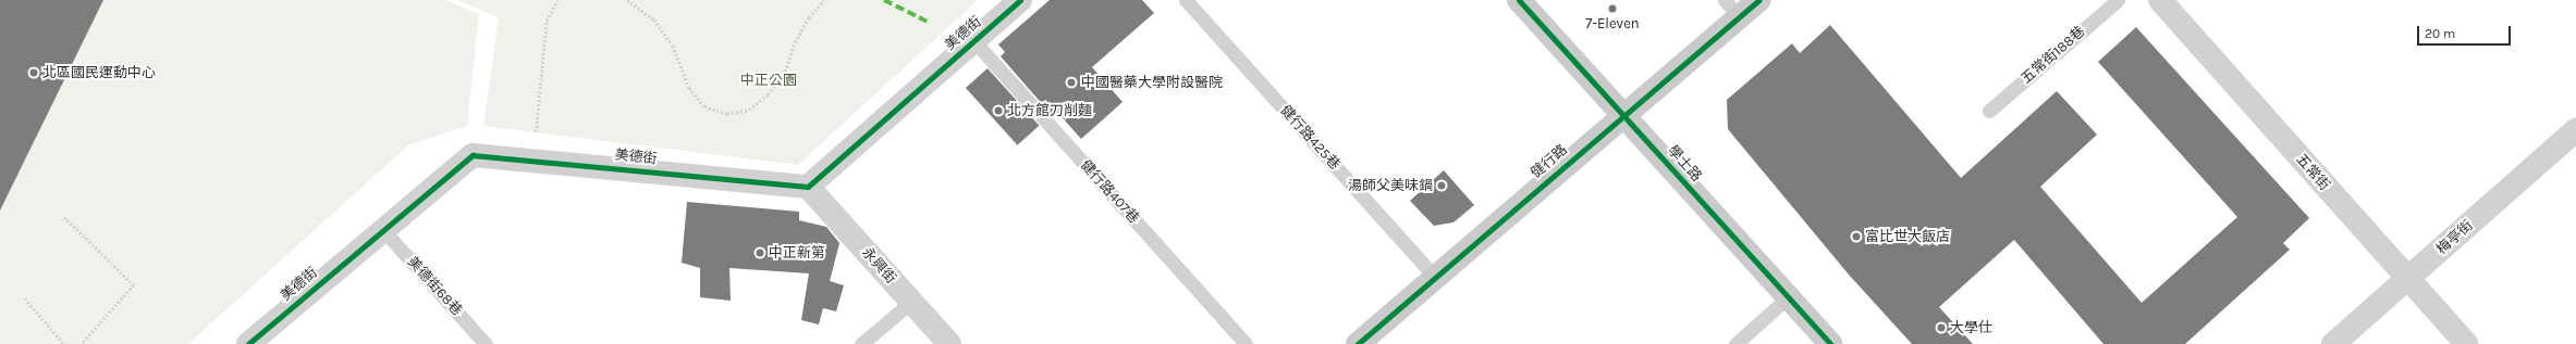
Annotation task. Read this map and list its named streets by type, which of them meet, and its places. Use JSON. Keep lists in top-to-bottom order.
{
  "streets": {
    "street": [
      "美德街",
      "健行路",
      "學士路",
      "五常街",
      "梅亭街",
      "永興街"
    ],
    "lane": [
      "五常街188巷",
      "健行路425巷",
      "健行路407巷",
      "美德街68巷"
    ]
  },
  "crossings": [
    ["美德街", "健行路407巷"],
    ["美德街", "永興街"],
    ["美德街", "美德街68巷"],
    ["健行路425巷", "健行路"],
    ["健行路", "學士路"],
    ["五常街", "梅亭街"]
  ],
  "parks": ["中正公園"],
  "places": [
    "7-Eleven",
    "北區國民運動中心",
    "中國醫藥大學附設醫院",
    "北方館刀削麵",
    "湯師父美味鍋",
    "富比世大飯店",
    "中正新第",
    "大學仕"
  ],
  "scale_bar": "20 m"
}
